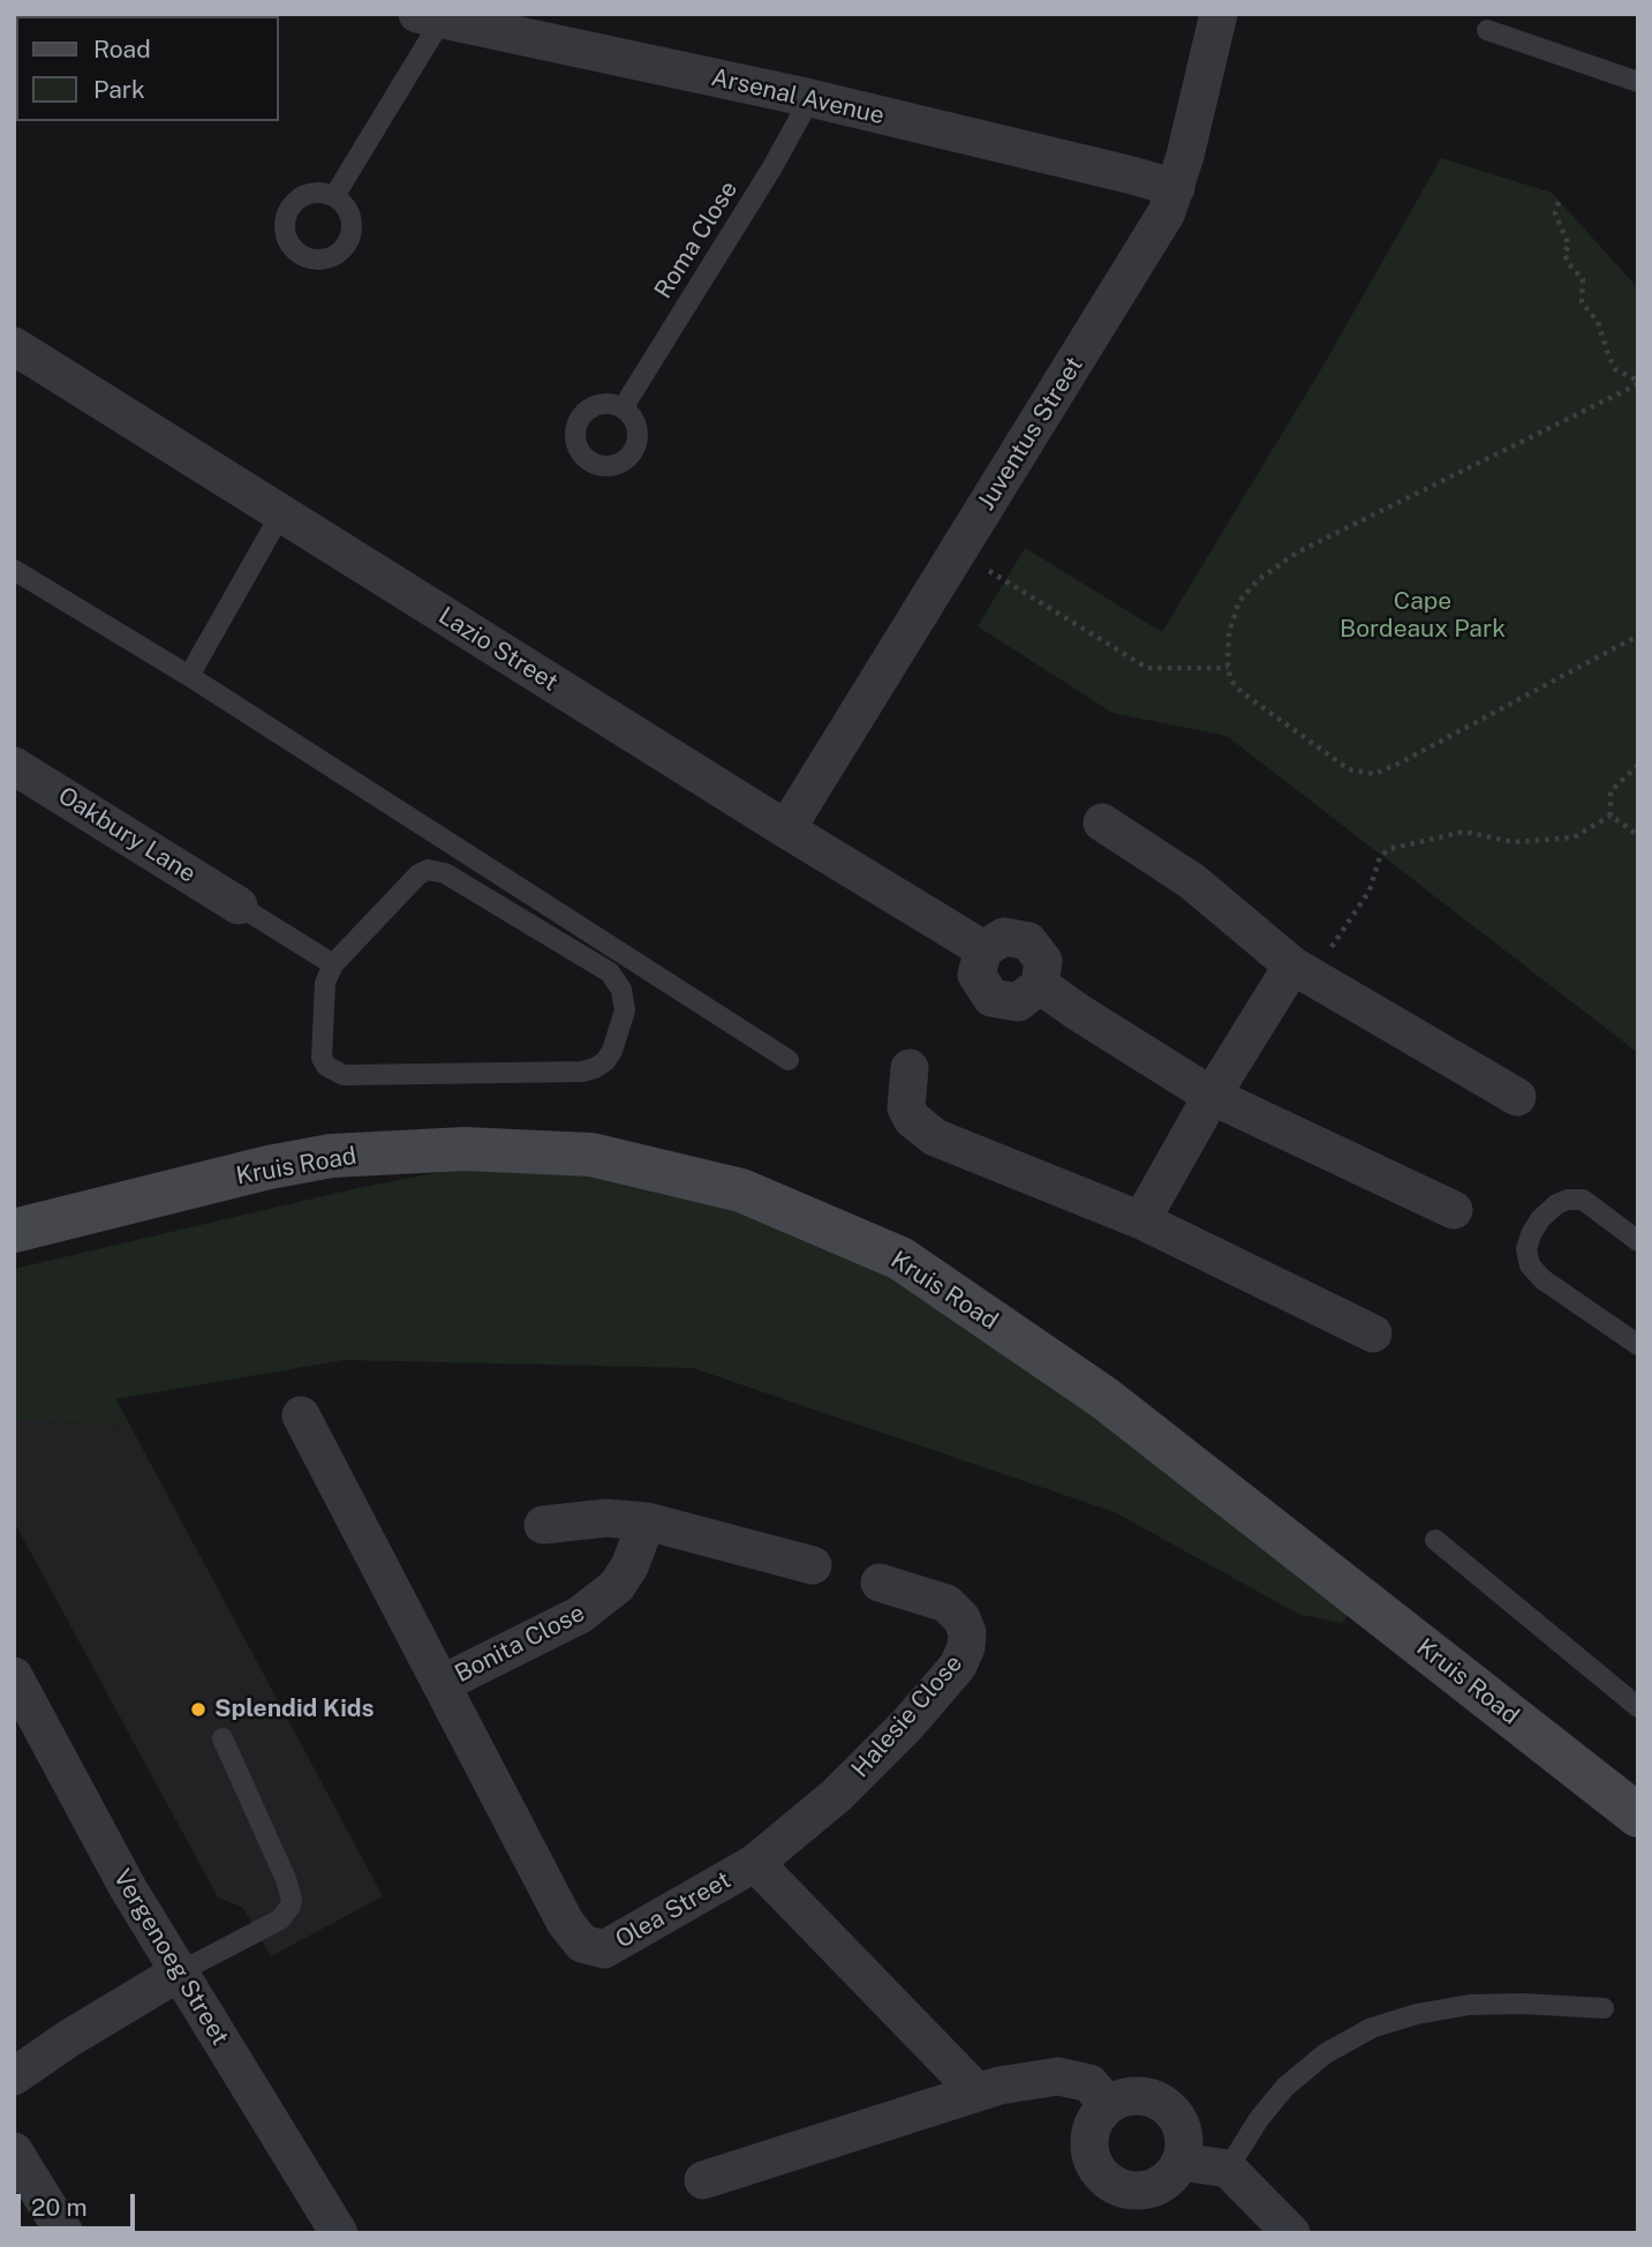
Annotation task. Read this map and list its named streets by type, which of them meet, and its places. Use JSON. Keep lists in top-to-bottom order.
{
  "streets": {
    "street": [
      "Arsenal Avenue",
      "Juventus Street",
      "Lazio Street",
      "Oakbury Lane",
      "Kruis Road",
      "Bonita Close",
      "Halesie Close",
      "Olea Street",
      "Vergenoeg Street"
    ],
    "lane": ["Roma Close"]
  },
  "crossings": [
    ["Arsenal Avenue", "Roma Close"],
    ["Arsenal Avenue", "Juventus Street"],
    ["Juventus Street", "Lazio Street"],
    ["Bonita Close", "Olea Street"],
    ["Halesie Close", "Olea Street"]
  ],
  "parks": ["Cape Bordeaux Park"],
  "places": ["Splendid Kids"],
  "legend": ["Road", "Park"],
  "scale_bar": "20 m"
}
